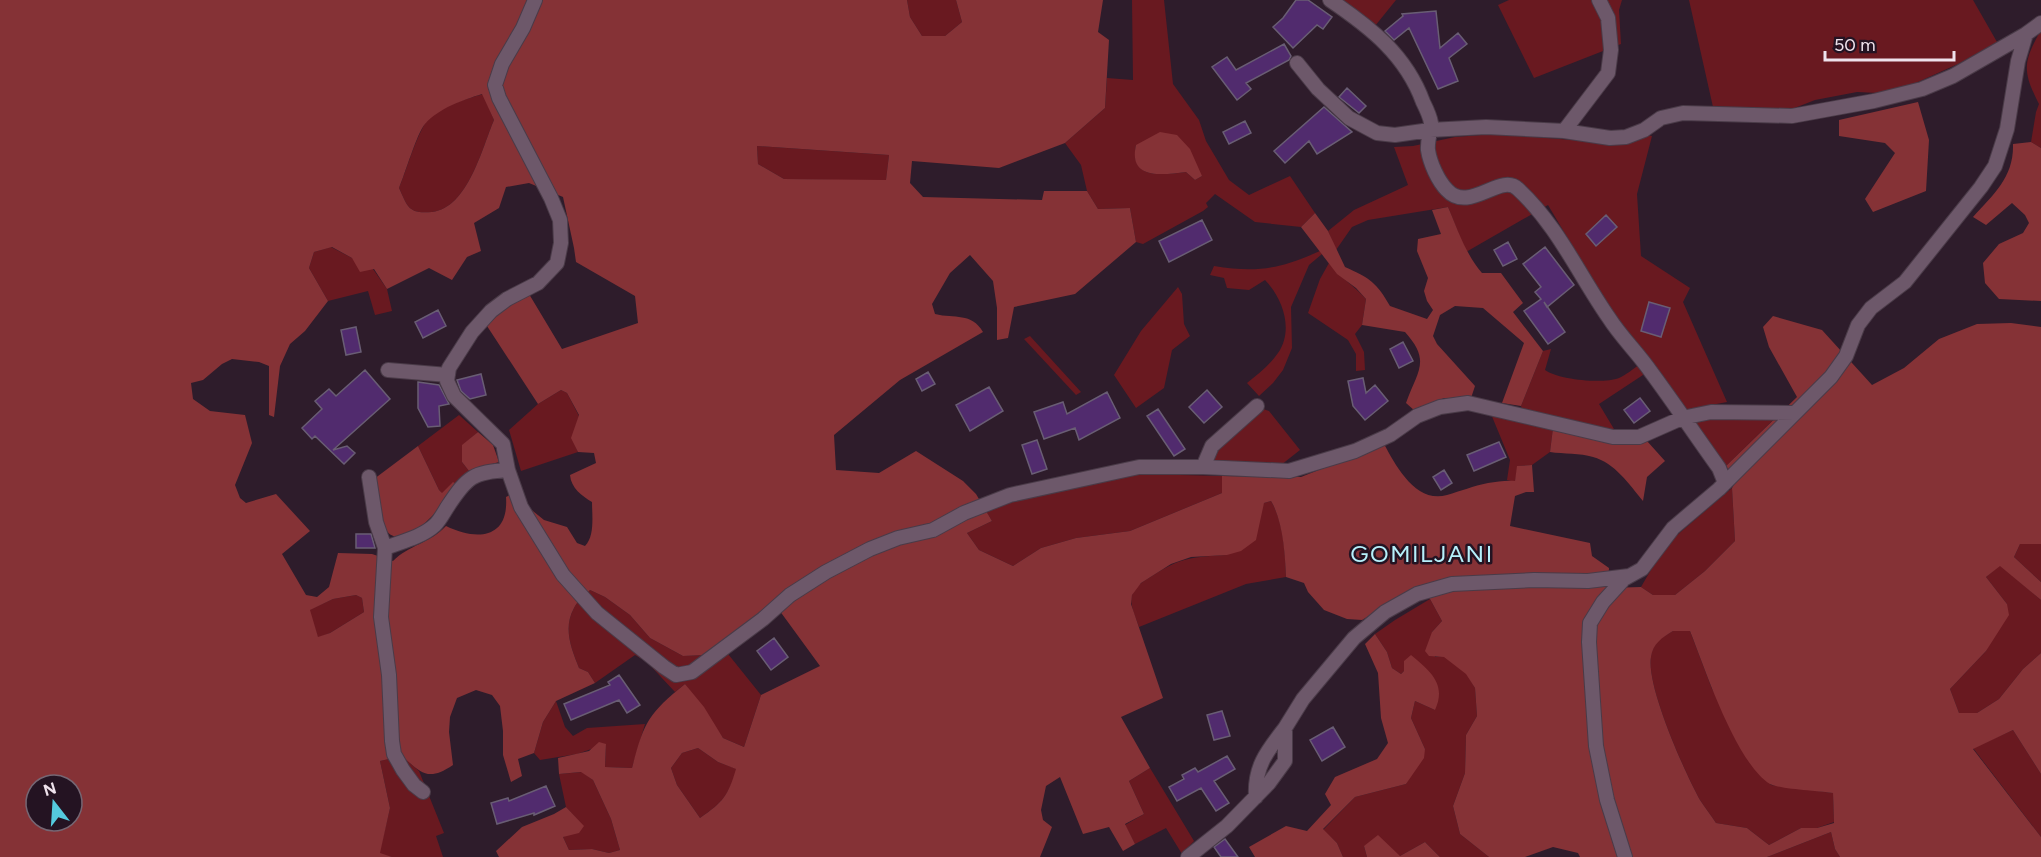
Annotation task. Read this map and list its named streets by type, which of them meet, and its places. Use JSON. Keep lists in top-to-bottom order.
{
  "districts": ["GOMILJANI"],
  "scale_bar": "50 m",
  "north": "top"
}
